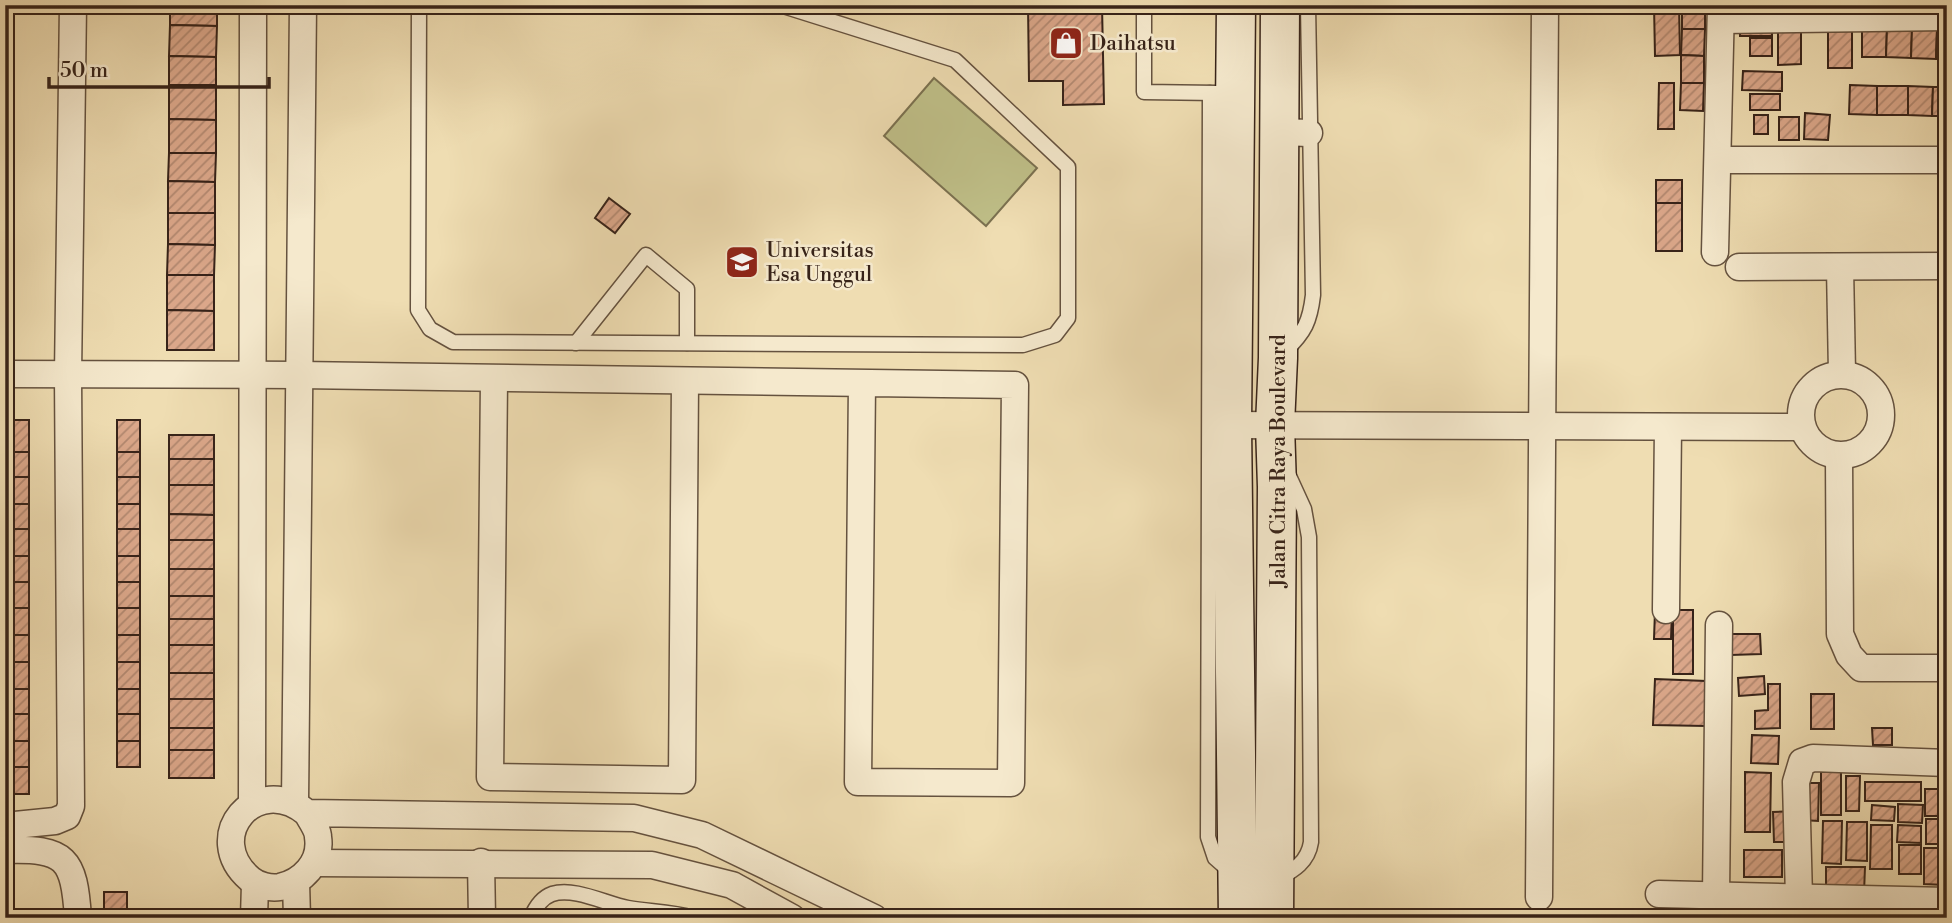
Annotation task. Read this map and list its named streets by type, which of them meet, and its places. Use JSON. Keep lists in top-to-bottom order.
{
  "streets": {
    "main road": ["Jalan Citra Raya Boulevard"]
  },
  "places": {
    "shop": ["Daihatsu"],
    "school or university": ["Universitas Esa Unggul"]
  },
  "scale_bar": "50 m"
}
